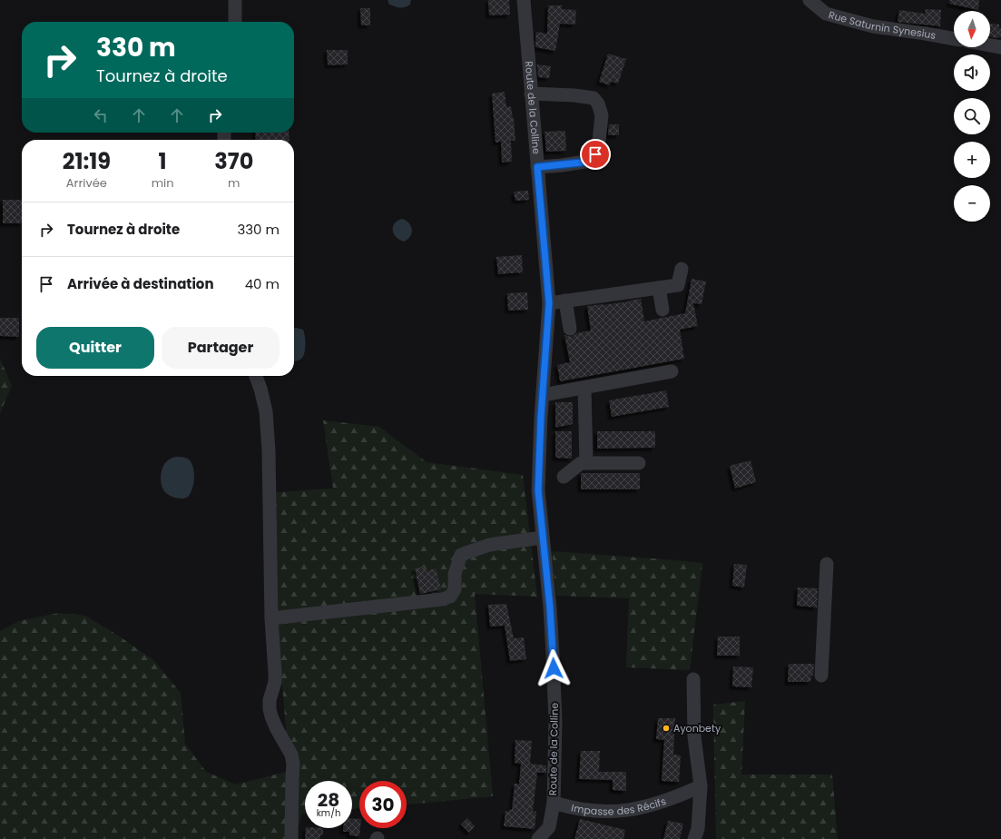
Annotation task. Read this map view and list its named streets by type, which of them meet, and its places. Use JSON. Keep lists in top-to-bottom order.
{
  "streets": {
    "street": ["Rue Saturnin Synesius", "Route de la Colline", "Impasse des Récifs"]
  },
  "crossings": [
    ["Route de la Colline", "Impasse des Récifs"]
  ],
  "places": ["Ayonbety"],
  "north": "bottom",
  "page": {
    "map_buttons": ["+", "−"],
    "turn": ["330 m", "Tournez à droite"],
    "eta": [
      "21:19",
      "Arrivée",
      "1",
      "min",
      "370",
      "m"
    ],
    "list": [
      {
        "name": "Tournez à droite",
        "value": "330 m"
      },
      {
        "name": "Arrivée à destination",
        "value": "40 m"
      }
    ],
    "buttons": ["Quitter", "Partager"],
    "speed": "28 km/h",
    "limit": "30"
  }
}
